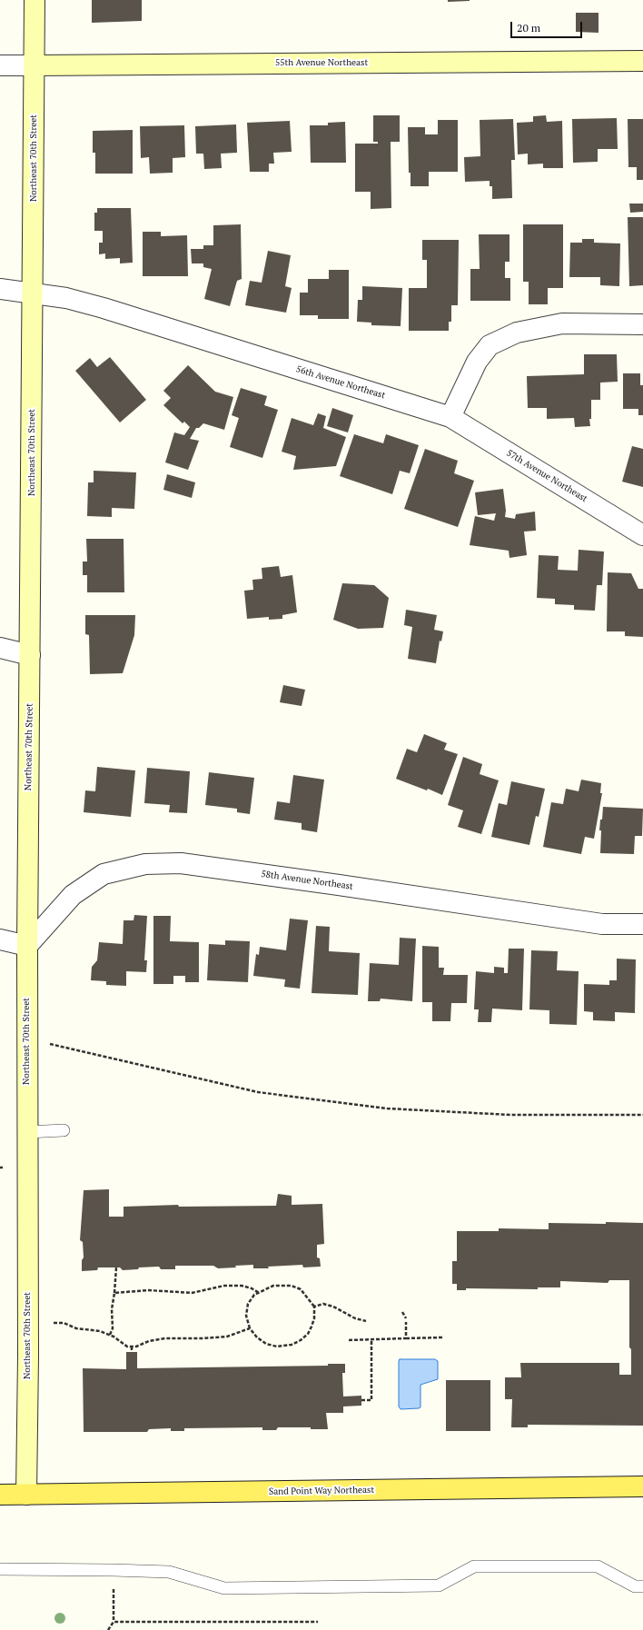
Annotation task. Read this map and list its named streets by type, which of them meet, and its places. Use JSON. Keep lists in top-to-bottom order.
{
  "streets": {
    "main road": ["55th Avenue Northeast", "Northeast 70th Street", "Sand Point Way Northeast"],
    "street": ["56th Avenue Northeast", "57th Avenue Northeast", "58th Avenue Northeast"]
  },
  "crossings": [
    ["55th Avenue Northeast", "Northeast 70th Street"],
    ["Northeast 70th Street", "56th Avenue Northeast"],
    ["Northeast 70th Street", "58th Avenue Northeast"],
    ["Northeast 70th Street", "Sand Point Way Northeast"],
    ["56th Avenue Northeast", "57th Avenue Northeast"]
  ],
  "scale_bar": "20 m"
}
